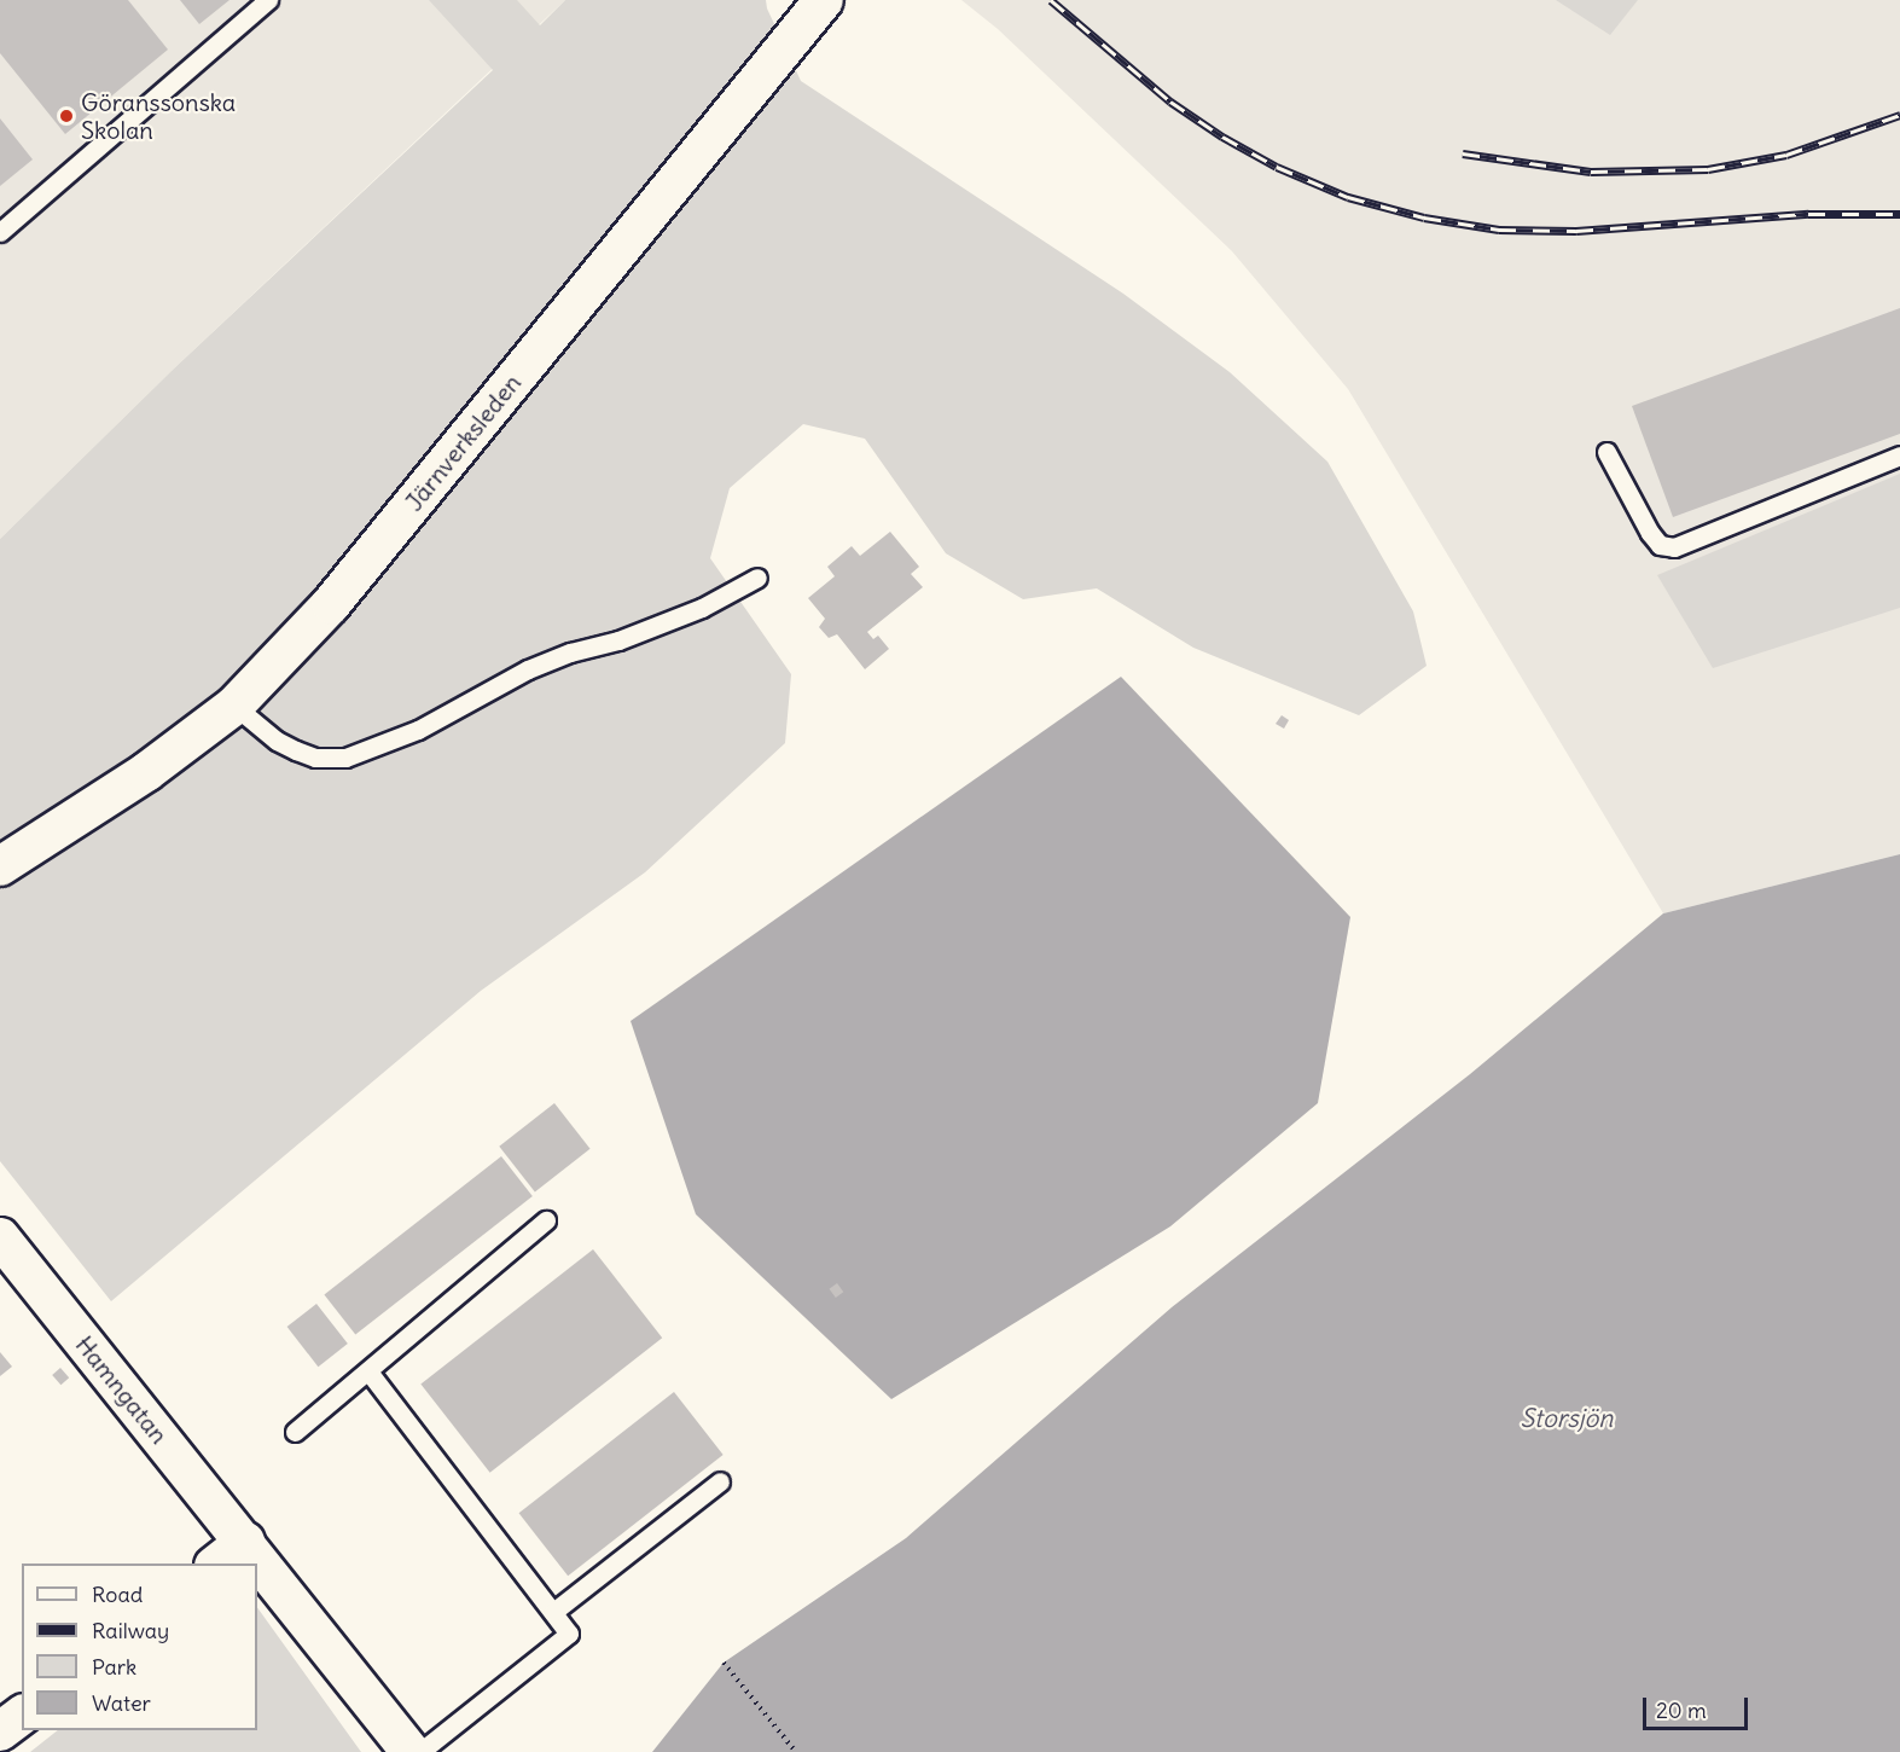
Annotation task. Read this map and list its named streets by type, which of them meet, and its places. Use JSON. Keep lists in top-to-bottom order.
{
  "streets": {
    "street": ["Järnverksleden", "Hamngatan"]
  },
  "water": ["Storsjön"],
  "places": ["Göranssonska Skolan"],
  "legend": [
    "Road",
    "Railway",
    "Park",
    "Water"
  ],
  "scale_bar": "20 m"
}
